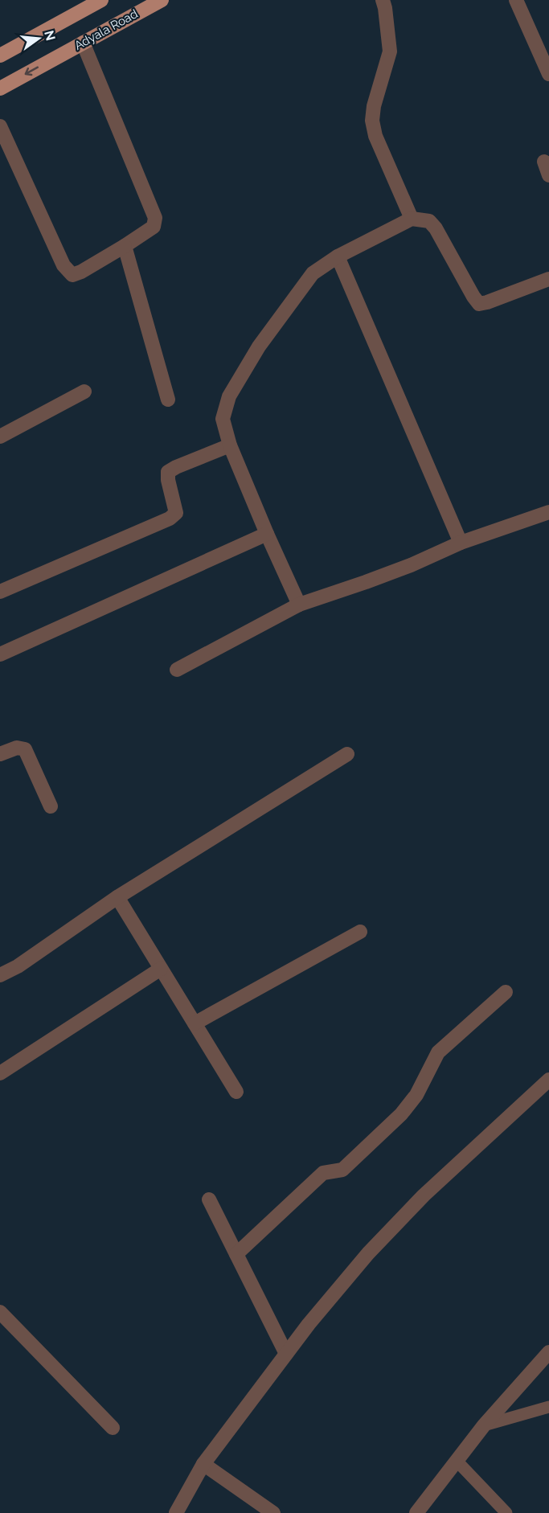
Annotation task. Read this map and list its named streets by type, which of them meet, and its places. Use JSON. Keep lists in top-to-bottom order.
{
  "streets": {
    "main road": ["Adyala Road"]
  },
  "north": "right"
}
